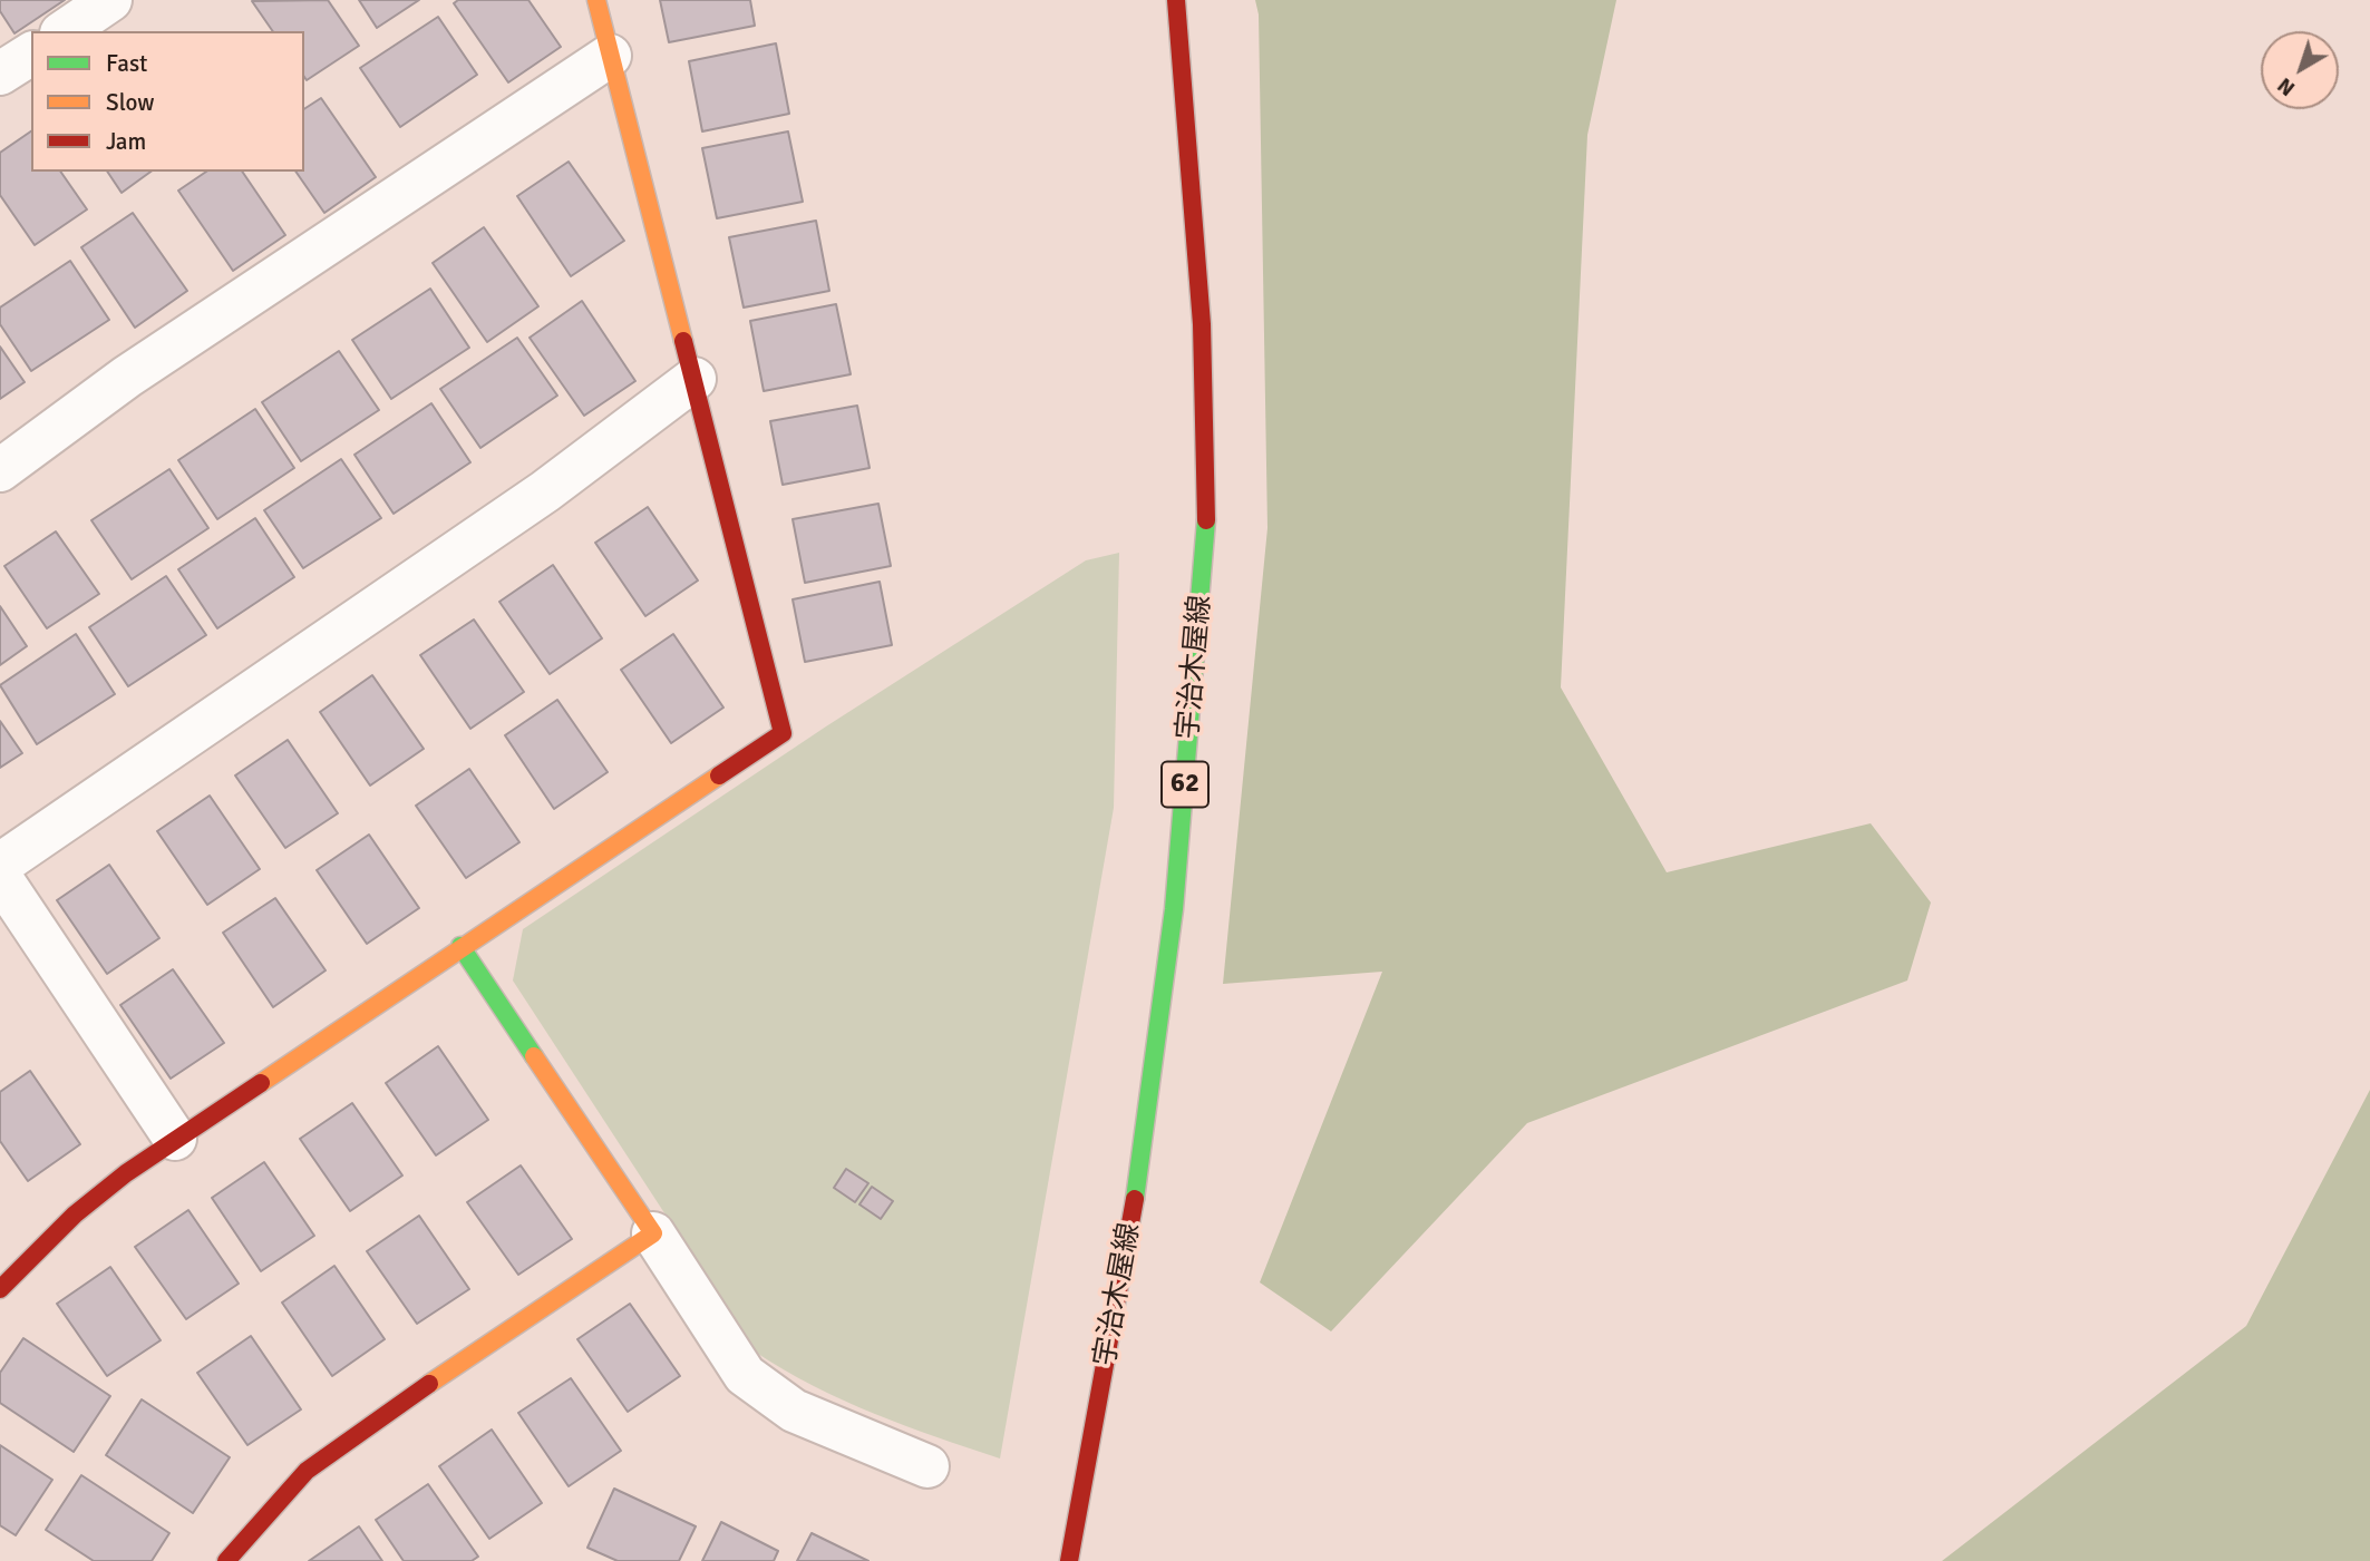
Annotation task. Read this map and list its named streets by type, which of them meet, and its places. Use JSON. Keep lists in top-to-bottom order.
{
  "streets": {
    "street": ["宇治木屋線", "62"]
  },
  "legend": ["Fast", "Slow", "Jam"],
  "north": "bottom left"
}
